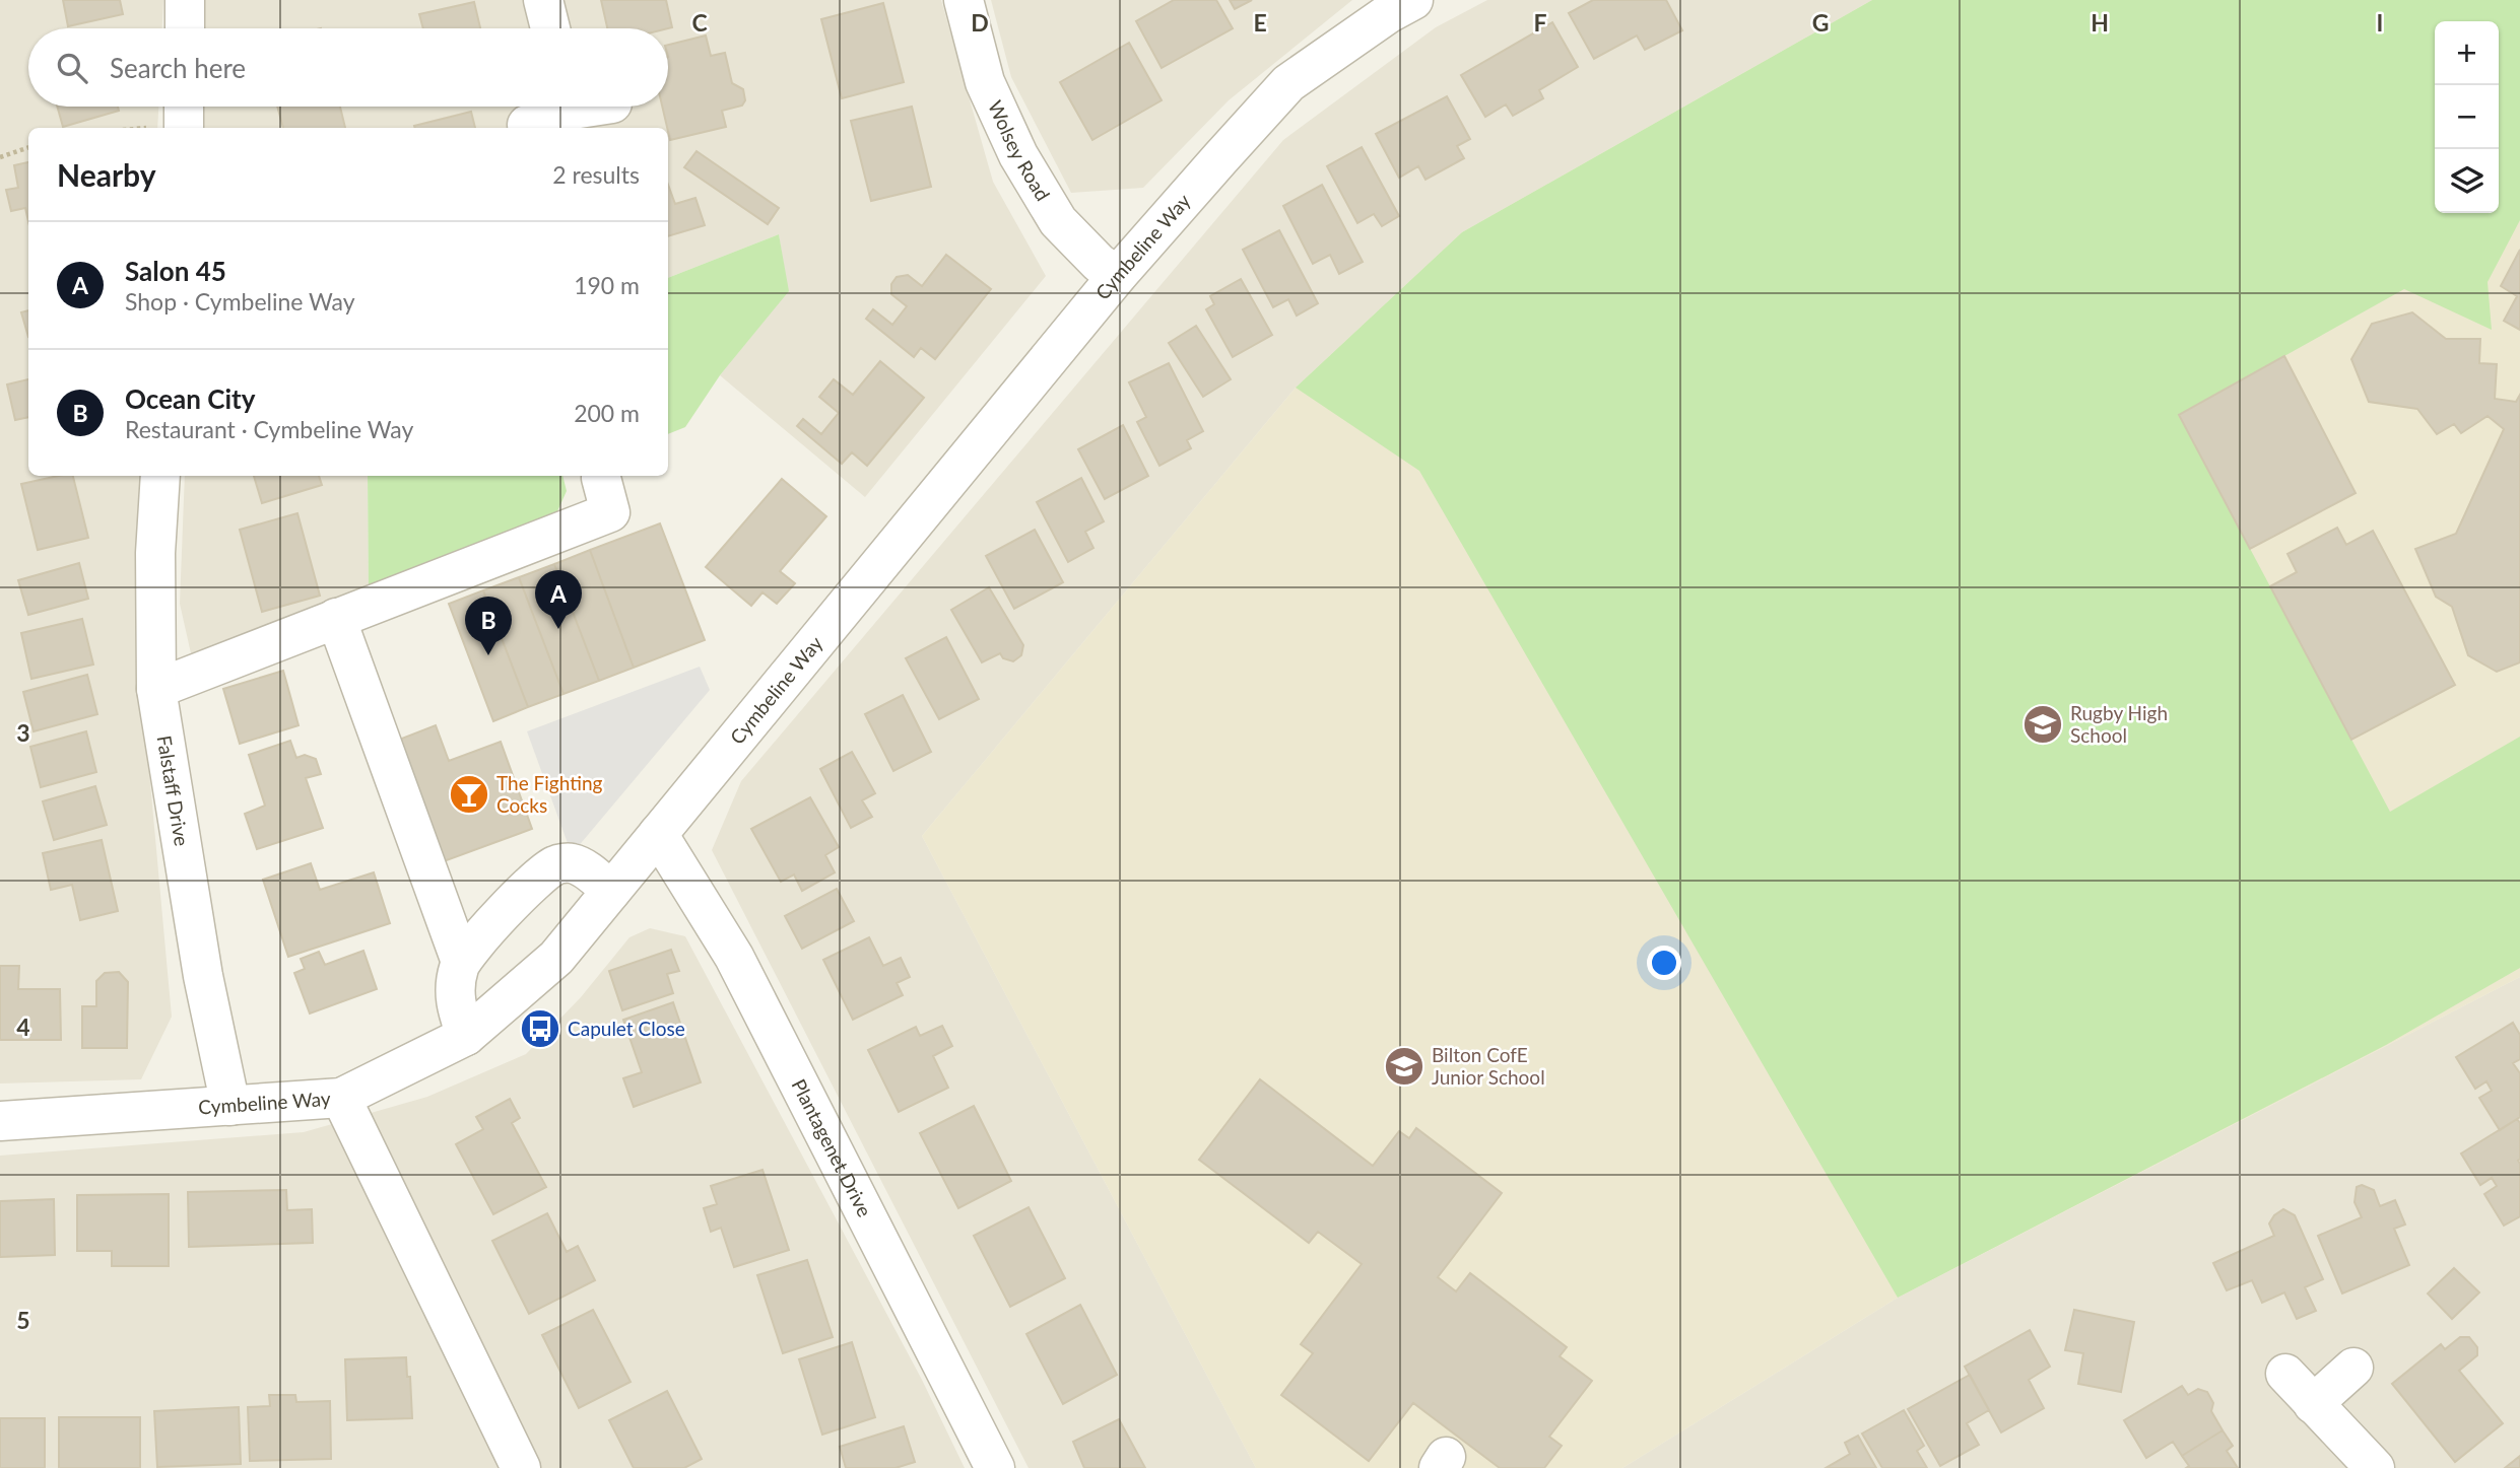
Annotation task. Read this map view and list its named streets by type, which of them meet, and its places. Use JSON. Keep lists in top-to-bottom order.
{
  "streets": {
    "street": [
      "Wolsey Road",
      "Cymbeline Way",
      "Falstaff Drive",
      "Plantagenet Drive"
    ]
  },
  "crossings": [
    ["Wolsey Road", "Cymbeline Way"],
    ["Cymbeline Way", "Falstaff Drive"],
    ["Cymbeline Way", "Plantagenet Drive"]
  ],
  "places": {
    "school or university": ["Rugby High School", "Bilton CofE Junior School"],
    "bar": ["The Fighting Cocks"],
    "bus stop": ["Capulet Close"]
  },
  "page": {
    "map_buttons": ["+", "−"],
    "search": "Search here",
    "heading": ["Nearby", "2 results"],
    "list": [
      {
        "mark": "A",
        "name": "Salon 45",
        "note": "Shop · Cymbeline Way",
        "value": "190 m"
      },
      {
        "mark": "B",
        "name": "Ocean City",
        "note": "Restaurant · Cymbeline Way",
        "value": "200 m"
      }
    ],
    "pins": ["A", "B"]
  },
  "grid": {
    "columns": [
      "C",
      "D",
      "E",
      "F",
      "G",
      "H",
      "I"
    ],
    "rows": ["3", "4", "5"]
  }
}
